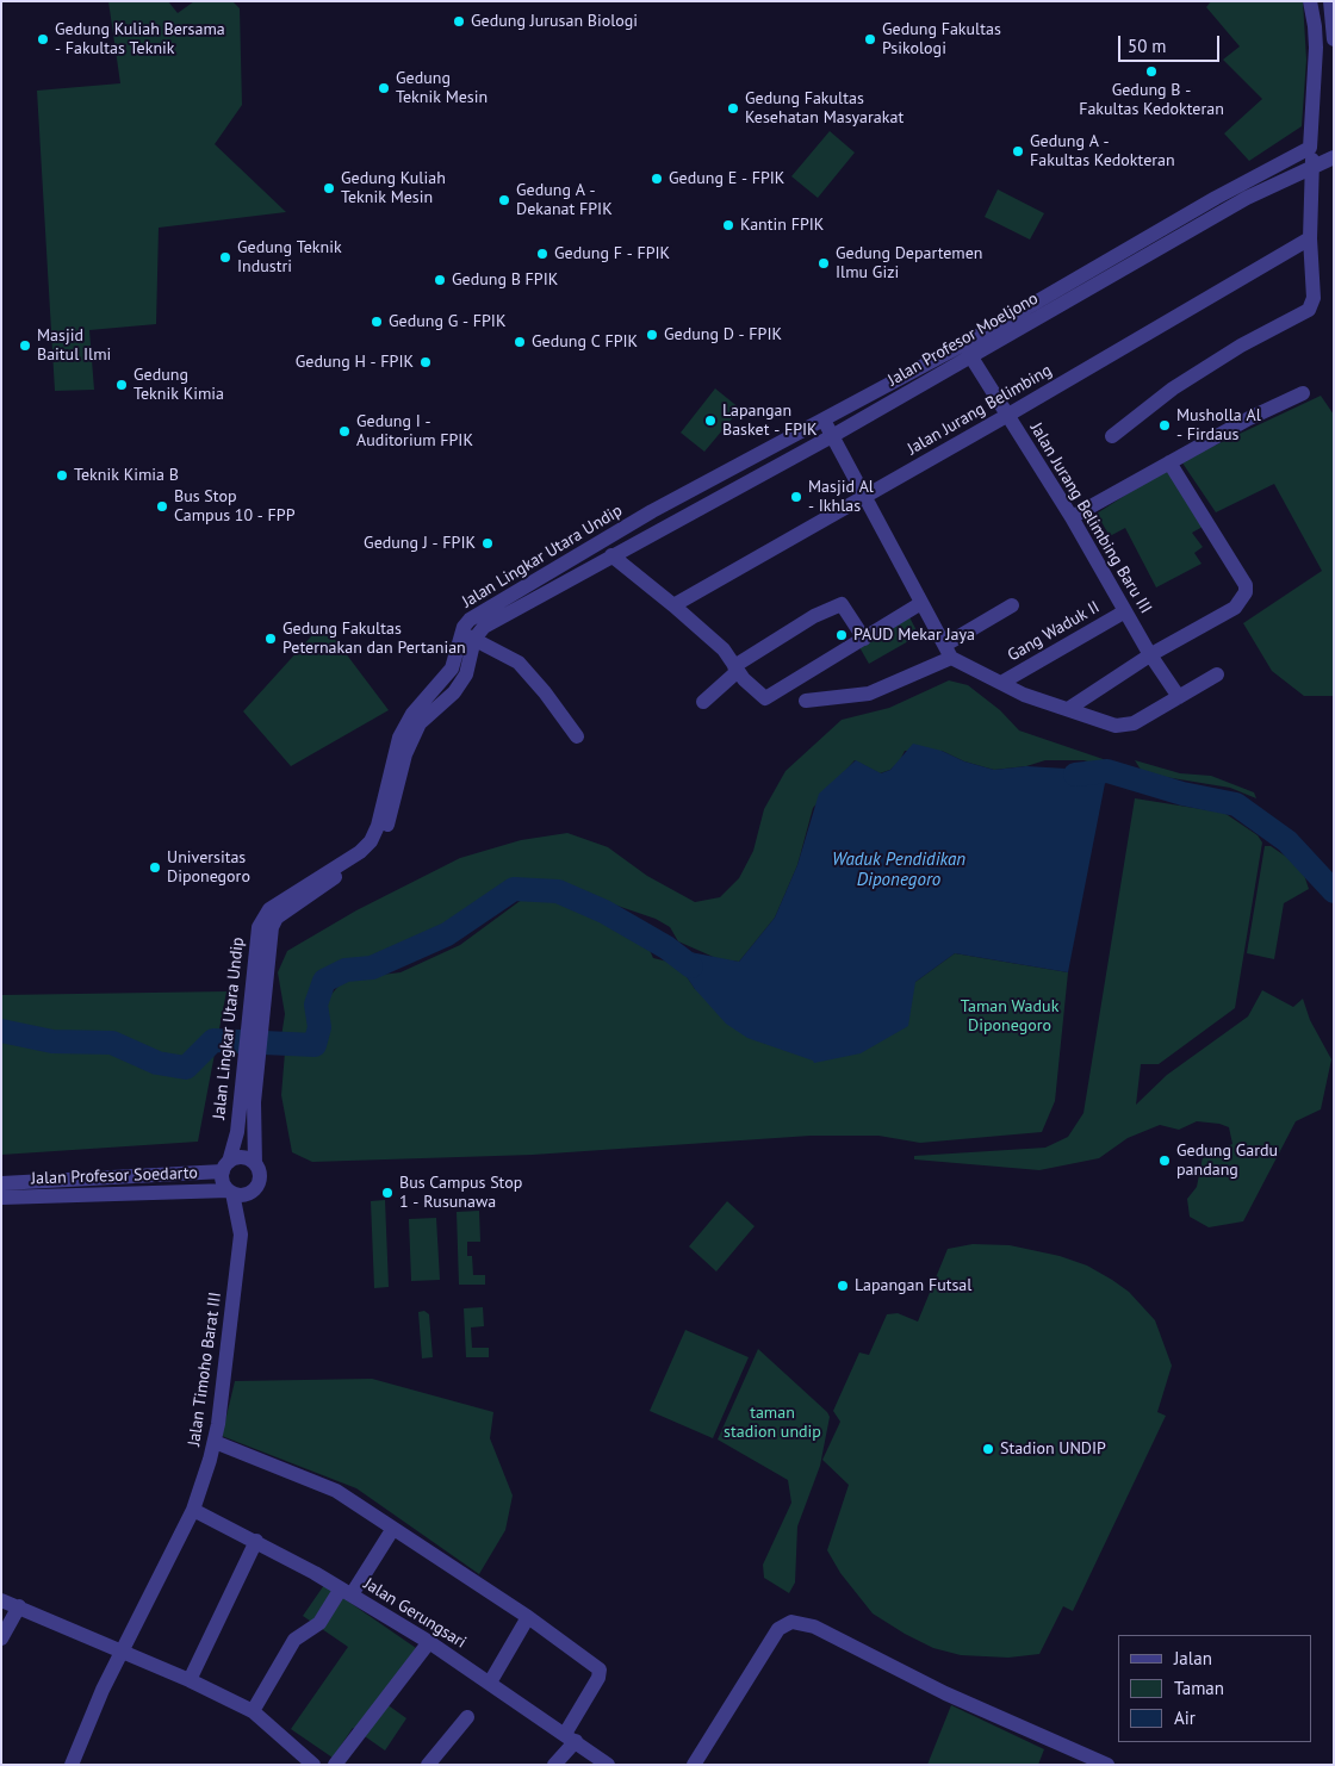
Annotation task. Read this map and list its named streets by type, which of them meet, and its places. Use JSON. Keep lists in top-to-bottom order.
{
  "streets": {
    "street": [
      "Jalan Profesor Moeljono",
      "Jalan Jurang Belimbing",
      "Jalan Jurang Belimbing Baru III",
      "Jalan Lingkar Utara Undip",
      "Gang Waduk II",
      "Jalan Profesor Soedarto",
      "Jalan Timoho Barat III",
      "Jalan Gerungsari"
    ]
  },
  "crossings": [
    ["Jalan Profesor Moeljono", "Jalan Jurang Belimbing Baru III"],
    ["Jalan Profesor Moeljono", "Jalan Lingkar Utara Undip"],
    ["Jalan Jurang Belimbing", "Jalan Jurang Belimbing Baru III"],
    ["Jalan Jurang Belimbing Baru III", "Jalan Lingkar Utara Undip"],
    ["Jalan Jurang Belimbing Baru III", "Gang Waduk II"],
    ["Jalan Lingkar Utara Undip", "Jalan Profesor Soedarto"],
    ["Jalan Lingkar Utara Undip", "Jalan Timoho Barat III"],
    ["Jalan Profesor Soedarto", "Jalan Timoho Barat III"],
    ["Jalan Timoho Barat III", "Jalan Gerungsari"]
  ],
  "water": ["Waduk Pendidikan Diponegoro"],
  "parks": ["Taman Waduk Diponegoro", "taman stadion undip"],
  "places": [
    "Gedung Jurusan Biologi",
    "Gedung Kuliah Bersama - Fakultas Teknik",
    "Gedung Fakultas Psikologi",
    "Gedung B - Fakultas Kedokteran",
    "Gedung Teknik Mesin",
    "Gedung Fakultas Kesehatan Masyarakat",
    "Gedung A - Fakultas Kedokteran",
    "Gedung E - FPIK",
    "Gedung Kuliah Teknik Mesin",
    "Gedung A - Dekanat FPIK",
    "Kantin FPIK",
    "Gedung F - FPIK",
    "Gedung Teknik Industri",
    "Gedung Departemen Ilmu Gizi",
    "Gedung B FPIK",
    "Gedung G - FPIK",
    "Gedung D - FPIK",
    "Gedung C FPIK",
    "Masjid Baitul Ilmi",
    "Gedung H - FPIK",
    "Gedung Teknik Kimia",
    "Lapangan Basket - FPIK",
    "Musholla Al - Firdaus",
    "Gedung I - Auditorium FPIK",
    "Teknik Kimia B",
    "Masjid Al - Ikhlas",
    "Bus Stop Campus 10 - FPP",
    "Gedung J - FPIK",
    "PAUD Mekar Jaya",
    "Gedung Fakultas Peternakan dan Pertanian",
    "Universitas Diponegoro",
    "Gedung Gardu pandang",
    "Bus Campus Stop 1 - Rusunawa",
    "Lapangan Futsal",
    "Stadion UNDIP"
  ],
  "legend": ["Jalan", "Taman", "Air"],
  "scale_bar": "50 m"
}
